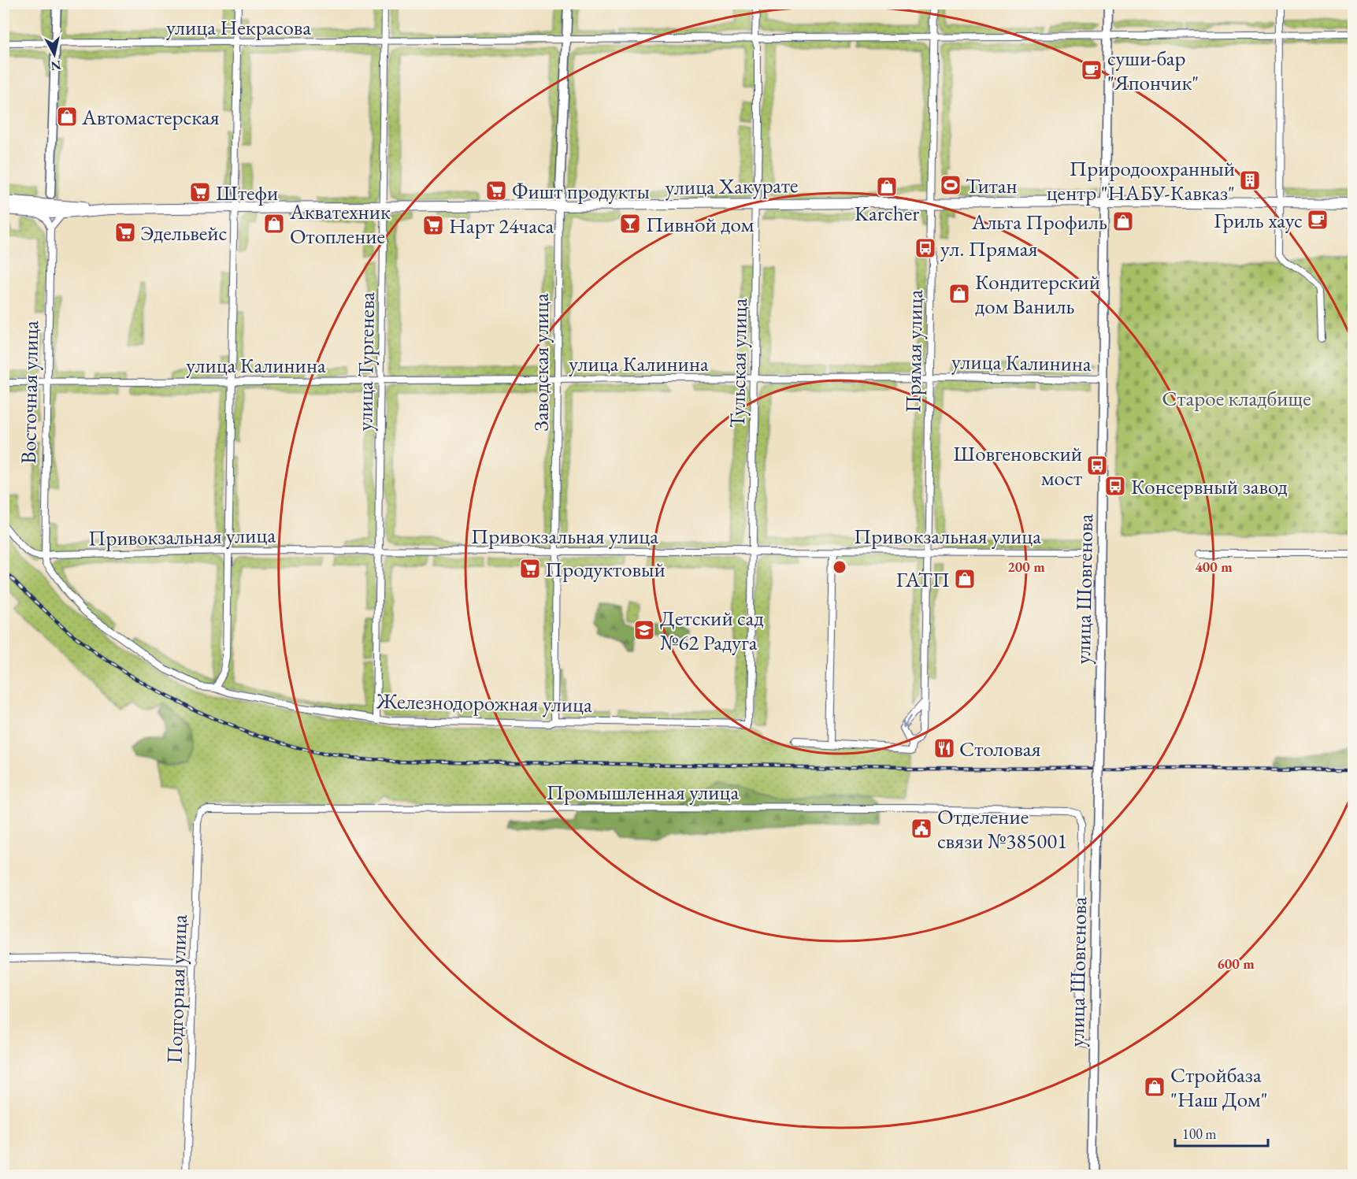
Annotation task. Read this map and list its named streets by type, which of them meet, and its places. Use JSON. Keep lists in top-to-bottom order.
{
  "streets": {
    "main road": ["улица Хакурате"],
    "street": [
      "улица Некрасова",
      "Прямая улица",
      "улица Тургенева",
      "Заводская улица",
      "улица Калинина",
      "Тульская улица",
      "Восточная улица",
      "Привокзальная улица",
      "улица Шовгенова",
      "Железнодорожная улица",
      "Промышленная улица",
      "Подгорная улица"
    ]
  },
  "crossings": [
    ["улица Некрасова", "Прямая улица"],
    ["улица Некрасова", "улица Тургенева"],
    ["улица Некрасова", "Заводская улица"],
    ["улица Некрасова", "Тульская улица"],
    ["улица Некрасова", "улица Шовгенова"],
    ["улица Хакурате", "Прямая улица"],
    ["улица Хакурате", "улица Тургенева"],
    ["улица Хакурате", "Заводская улица"],
    ["улица Хакурате", "Тульская улица"],
    ["улица Хакурате", "улица Шовгенова"],
    ["Прямая улица", "улица Калинина"],
    ["Прямая улица", "Привокзальная улица"],
    ["улица Тургенева", "улица Калинина"],
    ["улица Тургенева", "Привокзальная улица"],
    ["улица Тургенева", "Железнодорожная улица"],
    ["Заводская улица", "улица Калинина"],
    ["Заводская улица", "Привокзальная улица"],
    ["Заводская улица", "Железнодорожная улица"],
    ["улица Калинина", "Тульская улица"],
    ["улица Калинина", "Восточная улица"],
    ["улица Калинина", "улица Шовгенова"],
    ["Тульская улица", "Привокзальная улица"],
    ["Тульская улица", "Железнодорожная улица"],
    ["Восточная улица", "Привокзальная улица"],
    ["Восточная улица", "Железнодорожная улица"],
    ["Привокзальная улица", "Железнодорожная улица"],
    ["улица Шовгенова", "Промышленная улица"],
    ["Промышленная улица", "Подгорная улица"]
  ],
  "parks": ["Старое кладбище"],
  "places": {
    "cafe": ["суши-бар \"Япончик\"", "Гриль хаус"],
    "shop": [
      "Автомастерская",
      "Karcher",
      "Альта Профиль",
      "Акватехник Отопление",
      "Кондитерский дом Ваниль",
      "ГАТП",
      "Стройбаза \"Наш Дом\""
    ],
    "building": ["Природоохранный центр \"НАБУ-Кавказ\""],
    "sports": ["Титан"],
    "supermarket": [
      "Фишт продукты",
      "Штефи",
      "Нарт 24часа",
      "Эдельвейс",
      "Продуктовый"
    ],
    "bar": ["Пивной дом"],
    "bus stop": ["ул. Прямая", "Шовгеновский мост", "Консервный завод"],
    "school or university": ["Детский сад №62 Радуга"],
    "restaurant": ["Столовая"],
    "public building": ["Отделение связи №385001"]
  },
  "scale_bar": "100 m",
  "north": "bottom",
  "rings": ["200 m", "400 m", "600 m"]
}
